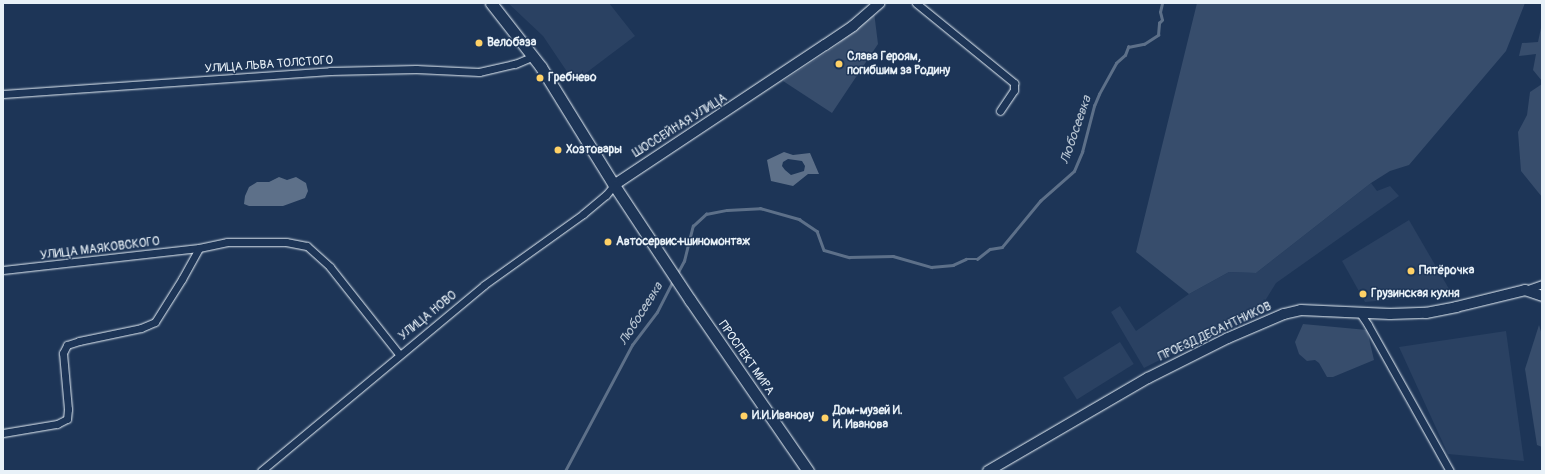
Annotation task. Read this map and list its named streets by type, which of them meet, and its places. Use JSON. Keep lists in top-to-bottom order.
{
  "streets": {
    "main road": ["ПРОСПЕКТ МИРА"],
    "street": [
      "УЛИЦА ЛЬВА ТОЛСТОГО",
      "ШОССЕЙНАЯ УЛИЦА",
      "УЛИЦА МАЯКОВСКОГО",
      "УЛИЦА НОВО",
      "ПРОЕЗД ДЕСАНТНИКОВ"
    ]
  },
  "crossings": [
    ["ШОССЕЙНАЯ УЛИЦА", "УЛИЦА НОВО"],
    ["ШОССЕЙНАЯ УЛИЦА", "ПРОСПЕКТ МИРА"],
    ["УЛИЦА МАЯКОВСКОГО", "УЛИЦА НОВО"],
    ["УЛИЦА НОВО", "ПРОСПЕКТ МИРА"]
  ],
  "water": ["Любосеевка"],
  "places": [
    "Велобаза",
    "Слава Героям, погибшим за Родину",
    "Гребнево",
    "Хозтовары",
    "Автосервис+шиномонтаж",
    "Пятёрочка",
    "Грузинская кухня",
    "И.И.Иванову",
    "Дом-музей И. И. Иванова"
  ]
}
